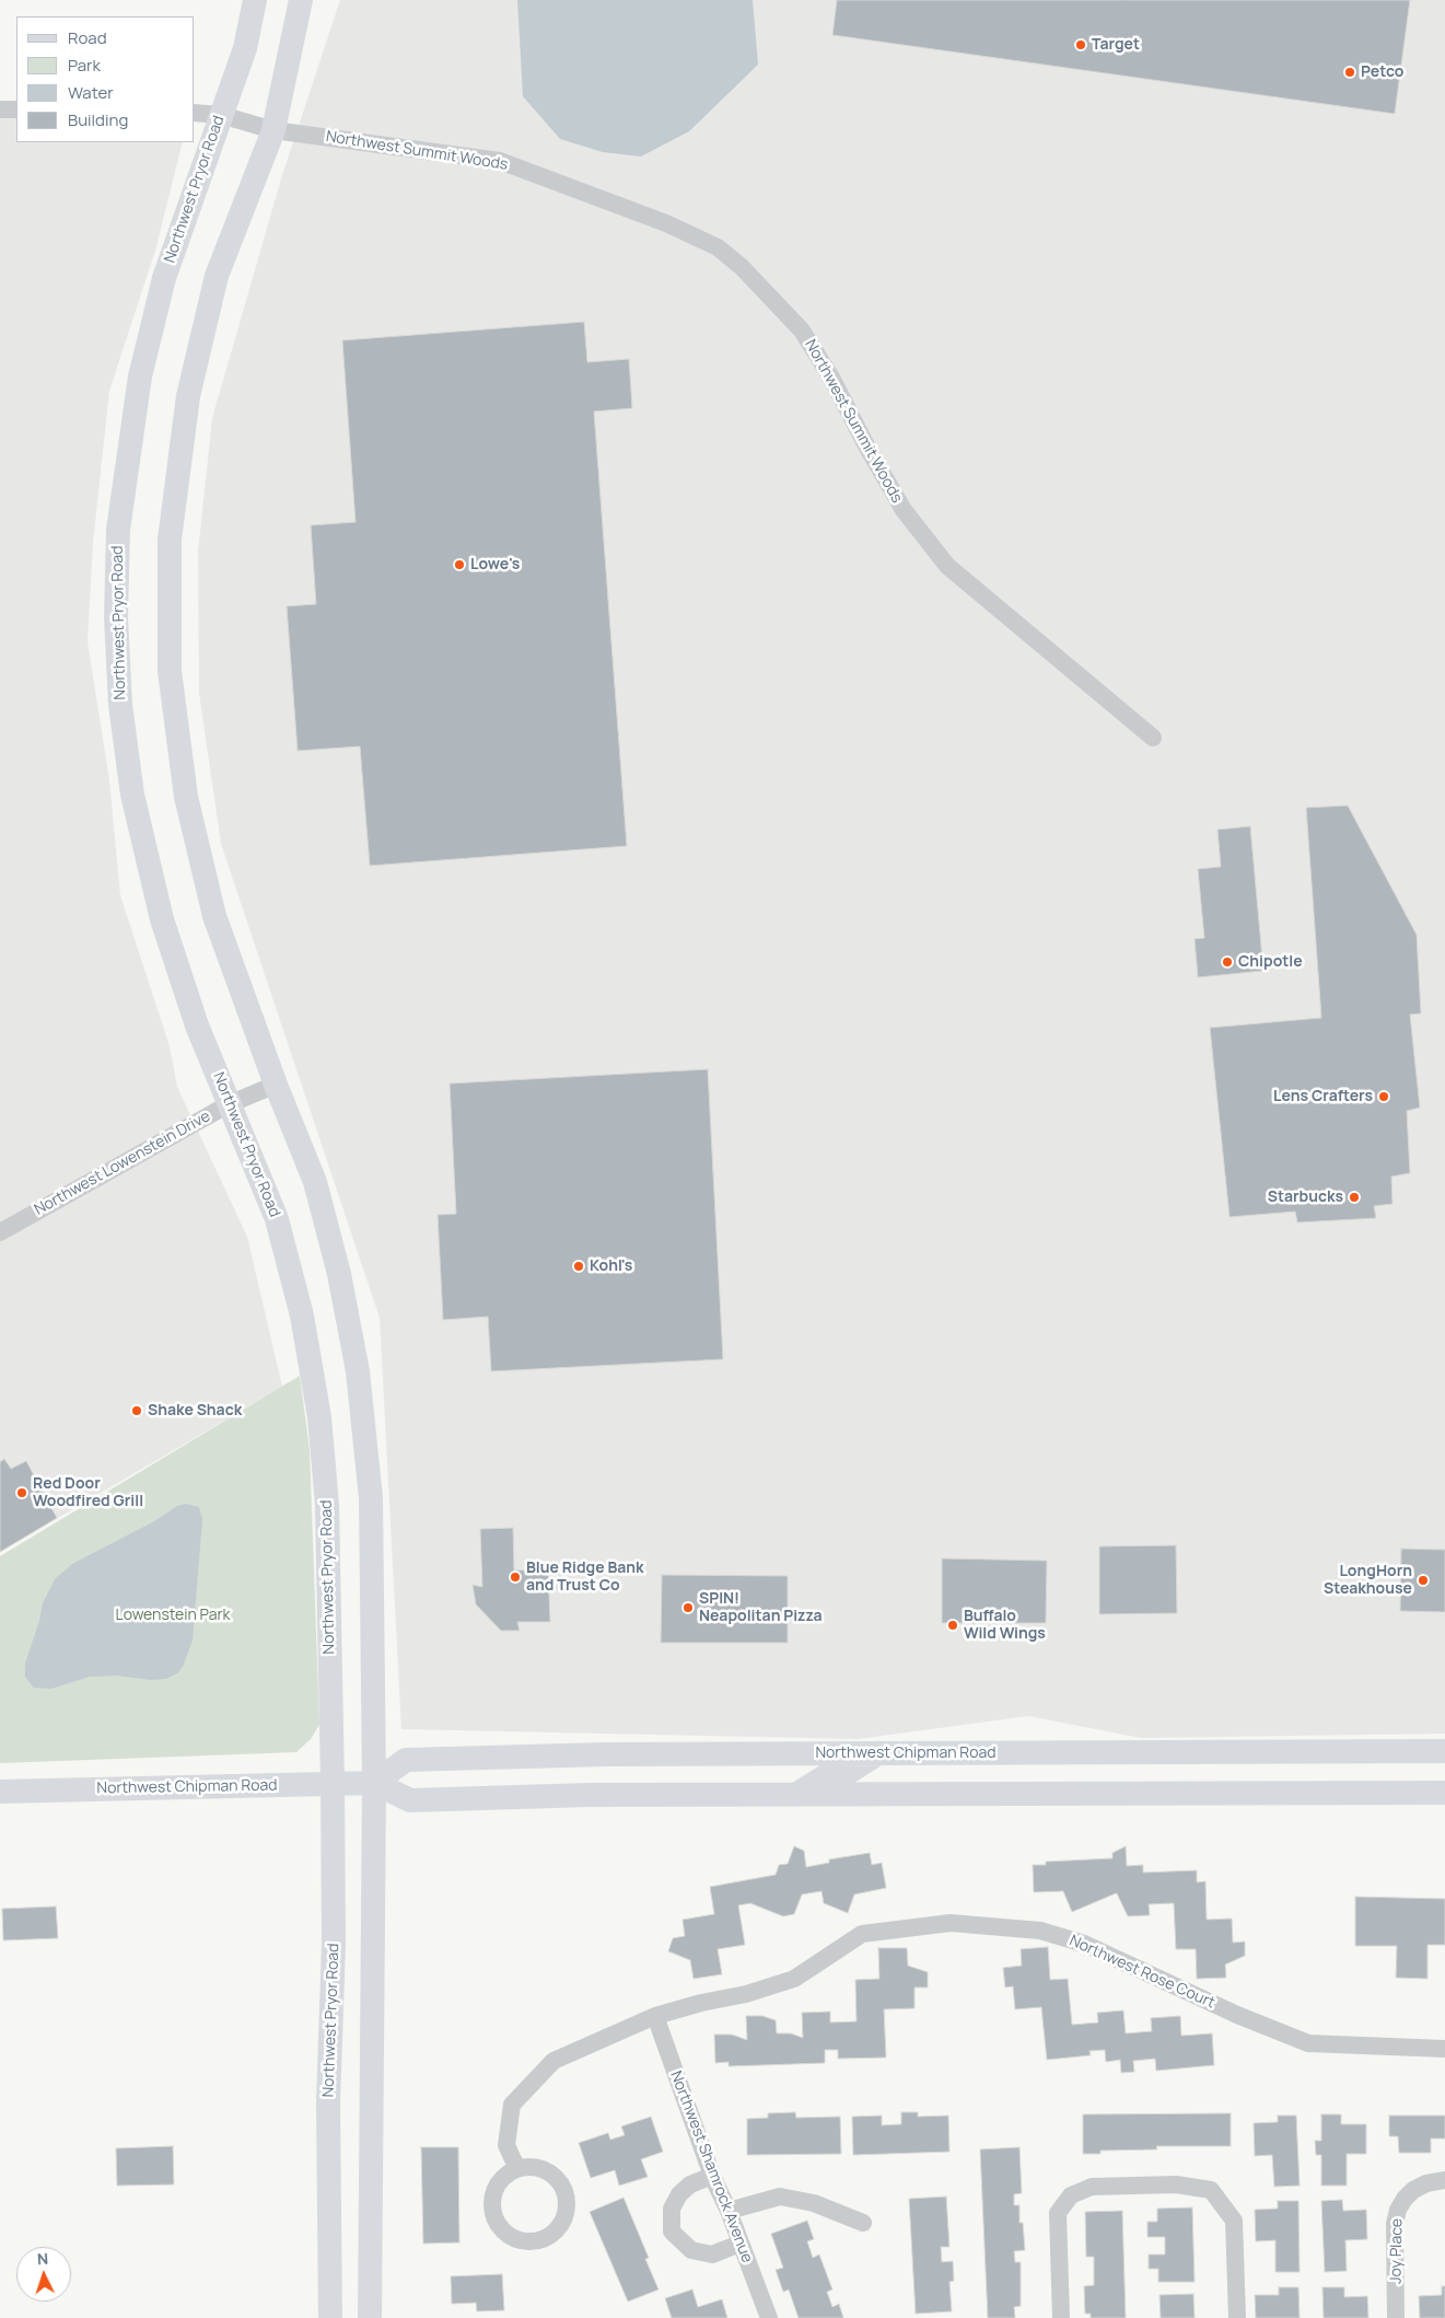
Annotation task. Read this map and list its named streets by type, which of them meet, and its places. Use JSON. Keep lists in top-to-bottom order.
{
  "streets": {
    "main road": ["Northwest Pryor Road", "Northwest Chipman Road"],
    "street": [
      "Northwest Summit Woods",
      "Northwest Lowenstein Drive",
      "Northwest Rose Court",
      "Northwest Shamrock Avenue",
      "Joy Place"
    ]
  },
  "crossings": [
    ["Northwest Summit Woods", "Northwest Pryor Road"],
    ["Northwest Pryor Road", "Northwest Lowenstein Drive"],
    ["Northwest Pryor Road", "Northwest Chipman Road"],
    ["Northwest Rose Court", "Northwest Shamrock Avenue"]
  ],
  "parks": ["Lowenstein Park"],
  "places": [
    "Target",
    "Petco",
    "Lowe's",
    "Chipotle",
    "Lens Crafters",
    "Starbucks",
    "Kohl's",
    "Shake Shack",
    "Red Door Woodfired Grill",
    "Blue Ridge Bank and Trust Co",
    "LongHorn Steakhouse",
    "SPIN! Neapolitan Pizza",
    "Buffalo Wild Wings"
  ],
  "legend": [
    "Road",
    "Park",
    "Water",
    "Building"
  ],
  "north": "top"
}
